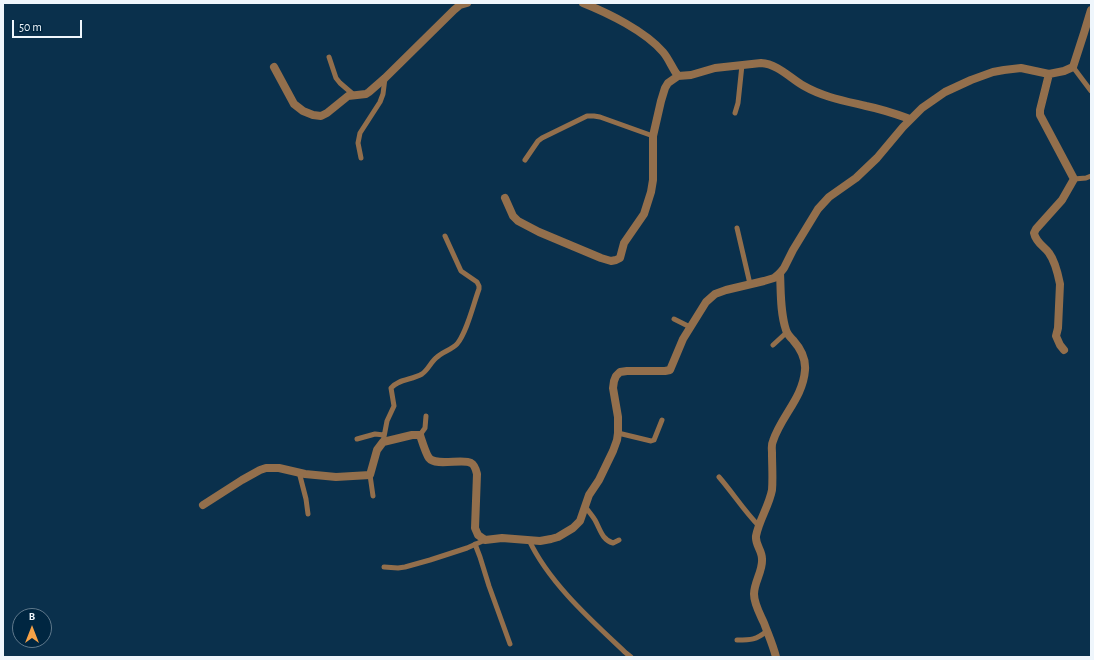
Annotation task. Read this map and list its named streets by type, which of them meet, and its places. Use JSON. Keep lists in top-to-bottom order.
{
  "scale_bar": "50 m",
  "north": "top"
}
